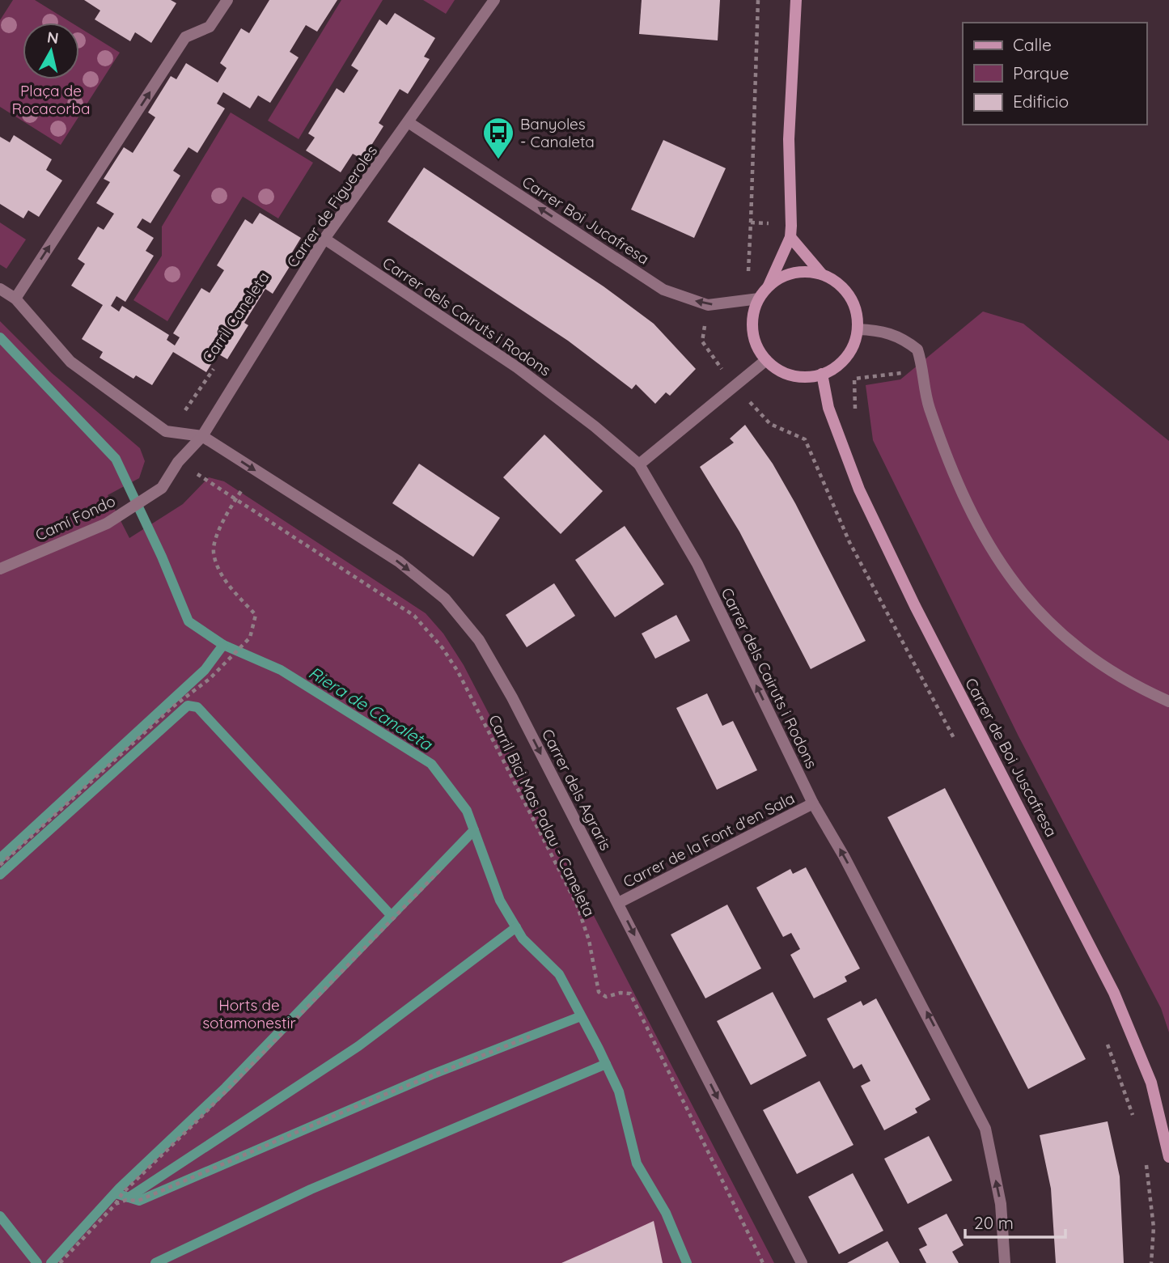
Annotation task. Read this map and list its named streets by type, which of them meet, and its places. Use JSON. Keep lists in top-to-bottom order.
{
  "streets": {
    "street": [
      "Carrer de Figueroles",
      "Carrer Boi Jucafresa",
      "Carrer dels Cairuts i Rodons",
      "Camí Fondo",
      "Carrer de Boi Juscafresa",
      "Carrer dels Agraris",
      "Carrer de la Font d'en Sala"
    ],
    "path": ["Carril Caneleta", "Carril Bici Mas Palau - Caneleta"]
  },
  "crossings": [
    ["Carrer de Figueroles", "Carrer Boi Jucafresa"],
    ["Carrer de Figueroles", "Carrer dels Cairuts i Rodons"],
    ["Carrer de Figueroles", "Camí Fondo"],
    ["Carrer de Figueroles", "Carrer dels Agraris"],
    ["Carrer Boi Jucafresa", "Carrer de Boi Juscafresa"],
    ["Carrer dels Cairuts i Rodons", "Carrer de la Font d'en Sala"],
    ["Camí Fondo", "Carrer dels Agraris"],
    ["Camí Fondo", "Carril Bici Mas Palau - Caneleta"],
    ["Carrer dels Agraris", "Carrer de la Font d'en Sala"]
  ],
  "one_way": ["Carrer Boi Jucafresa", "Carrer dels Cairuts i Rodons", "Carrer dels Agraris"],
  "water": ["Riera de Canaleta"],
  "parks": ["Plaça de Rocacorba", "Horts de sotamonestir"],
  "places": {
    "bus stop": ["Banyoles - Canaleta"]
  },
  "legend": ["Calle", "Parque", "Edificio"],
  "scale_bar": "20 m",
  "north": "top"
}
